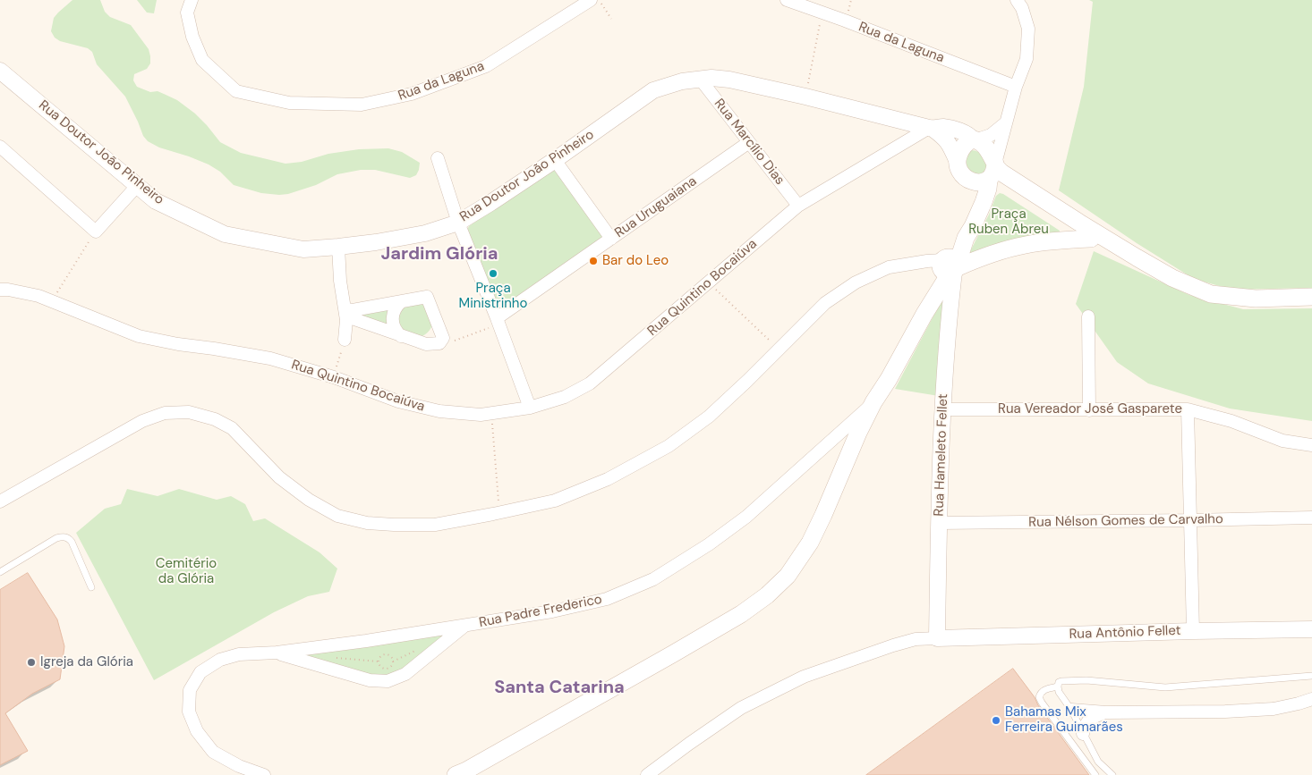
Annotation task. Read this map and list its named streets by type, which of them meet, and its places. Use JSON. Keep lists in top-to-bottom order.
{
  "streets": {
    "street": [
      "Rua da Laguna",
      "Rua Marcílio Dias",
      "Rua Doutor João Pinheiro",
      "Rua Uruguaiana",
      "Rua Quintino Bocaiúva",
      "Rua Vereador José Gasparete",
      "Rua Hameleto Fellet",
      "Rua Nélson Gomes de Carvalho",
      "Rua Padre Frederico",
      "Rua Antônio Fellet"
    ]
  },
  "crossings": [
    ["Rua Marcílio Dias", "Rua Doutor João Pinheiro"],
    ["Rua Marcílio Dias", "Rua Uruguaiana"],
    ["Rua Marcílio Dias", "Rua Quintino Bocaiúva"],
    ["Rua Doutor João Pinheiro", "Rua Quintino Bocaiúva"],
    ["Rua Vereador José Gasparete", "Rua Hameleto Fellet"],
    ["Rua Hameleto Fellet", "Rua Nélson Gomes de Carvalho"],
    ["Rua Hameleto Fellet", "Rua Antônio Fellet"]
  ],
  "districts": ["Jardim Glória", "Santa Catarina"],
  "parks": ["Praça Ruben Abreu", "Cemitério da Glória"],
  "places": [
    "Bar do Leo",
    "Praça Ministrinho",
    "Igreja da Glória",
    "Bahamas Mix Ferreira Guimarães"
  ]
}
